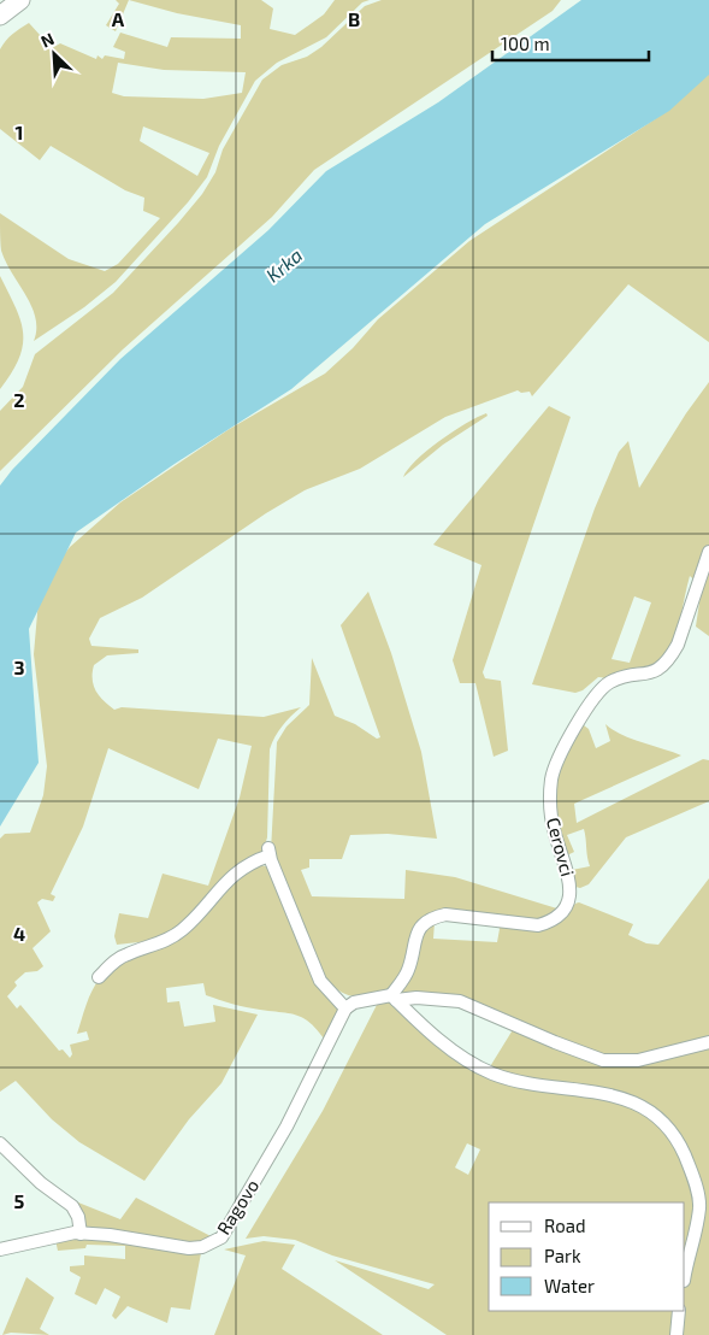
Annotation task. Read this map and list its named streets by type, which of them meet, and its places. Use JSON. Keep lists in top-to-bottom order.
{
  "streets": {
    "street": ["Cerovci", "Ragovo"]
  },
  "water": ["Krka"],
  "legend": ["Road", "Park", "Water"],
  "scale_bar": "100 m",
  "north": "top left",
  "grid": {
    "columns": ["A", "B"],
    "rows": [
      "1",
      "2",
      "3",
      "4",
      "5"
    ]
  }
}
